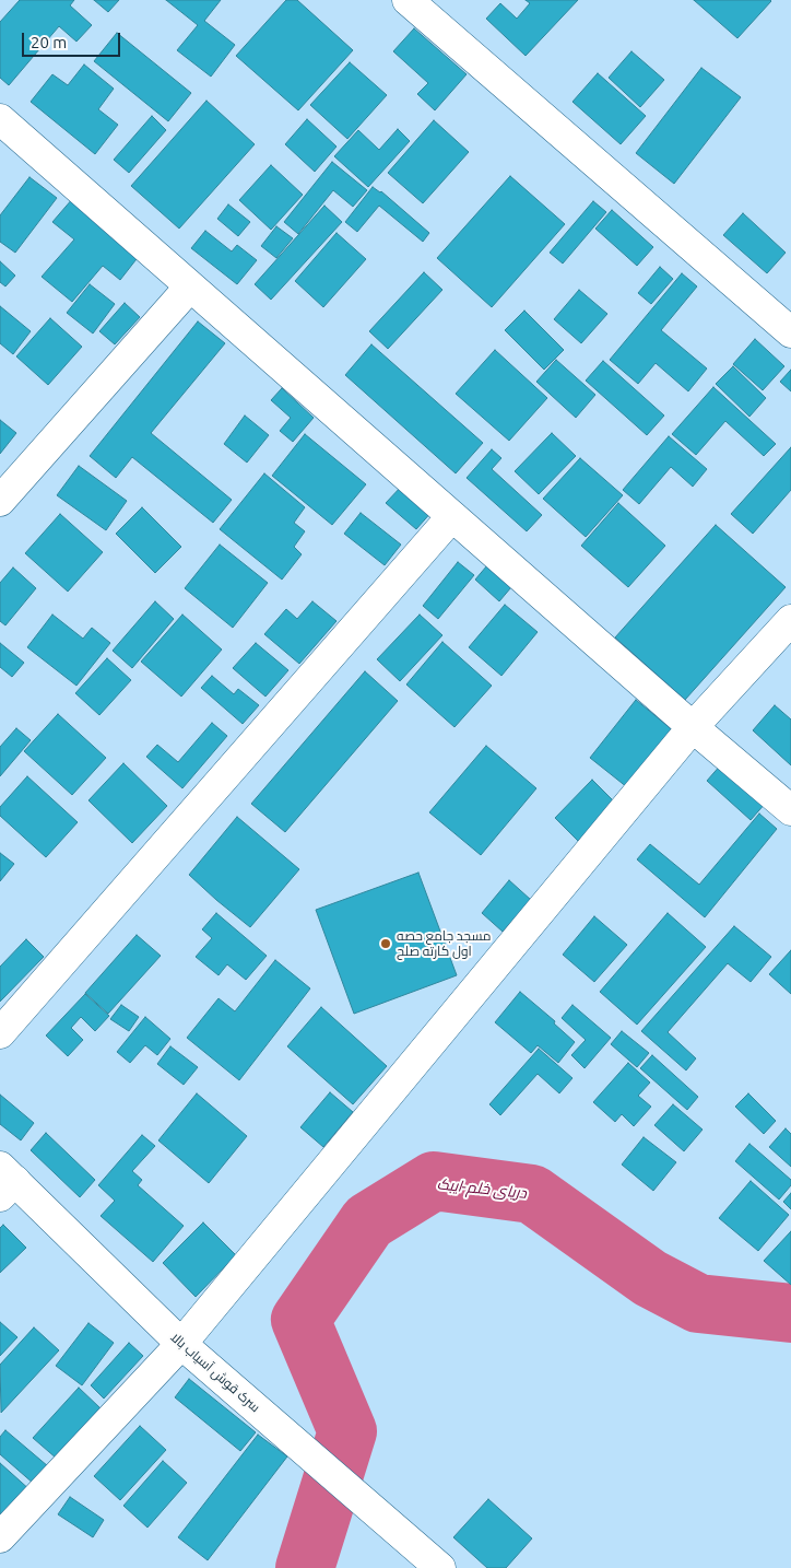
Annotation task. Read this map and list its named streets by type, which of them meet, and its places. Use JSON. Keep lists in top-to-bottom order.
{
  "streets": {
    "street": ["سرک قوش آسیاب بالا"]
  },
  "water": ["دریای خلم-ایبک"],
  "places": ["مسجد جامع حصه اول کارته صلح"],
  "scale_bar": "20 m"
}
